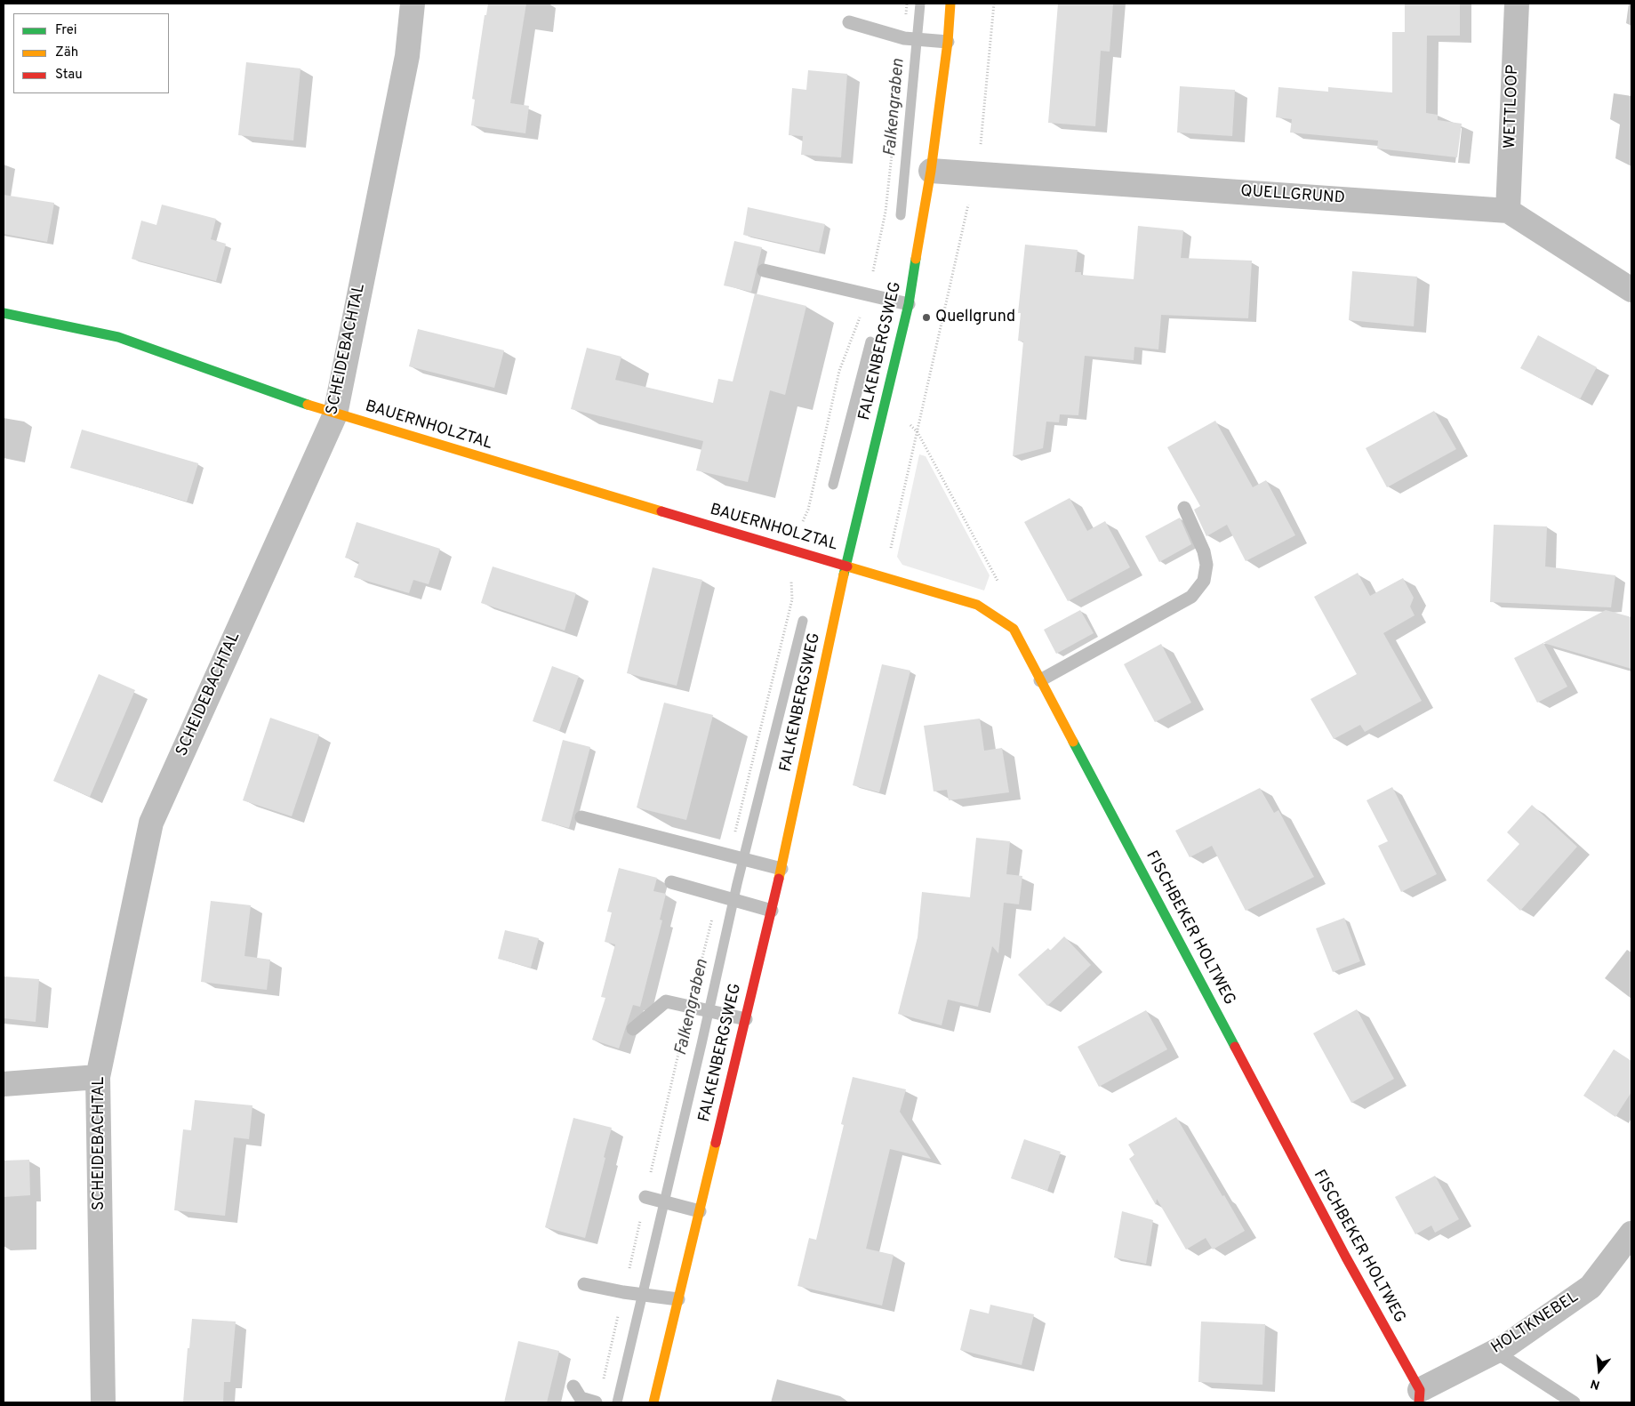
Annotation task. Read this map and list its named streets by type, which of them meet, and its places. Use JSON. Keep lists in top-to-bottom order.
{
  "streets": {
    "street": [
      "WETTLOOP",
      "QUELLGRUND",
      "SCHEIDEBACHTAL",
      "FALKENBERGSWEG",
      "BAUERNHOLZTAL",
      "FISCHBEKER HOLTWEG",
      "HOLTKNEBEL"
    ]
  },
  "crossings": [
    ["WETTLOOP", "QUELLGRUND"],
    ["QUELLGRUND", "FALKENBERGSWEG"],
    ["SCHEIDEBACHTAL", "BAUERNHOLZTAL"],
    ["FALKENBERGSWEG", "BAUERNHOLZTAL"],
    ["FALKENBERGSWEG", "FISCHBEKER HOLTWEG"],
    ["BAUERNHOLZTAL", "FISCHBEKER HOLTWEG"],
    ["FISCHBEKER HOLTWEG", "HOLTKNEBEL"]
  ],
  "water": ["Falkengraben"],
  "places": ["Quellgrund"],
  "legend": ["Frei", "Zäh", "Stau"],
  "north": "bottom"
}
